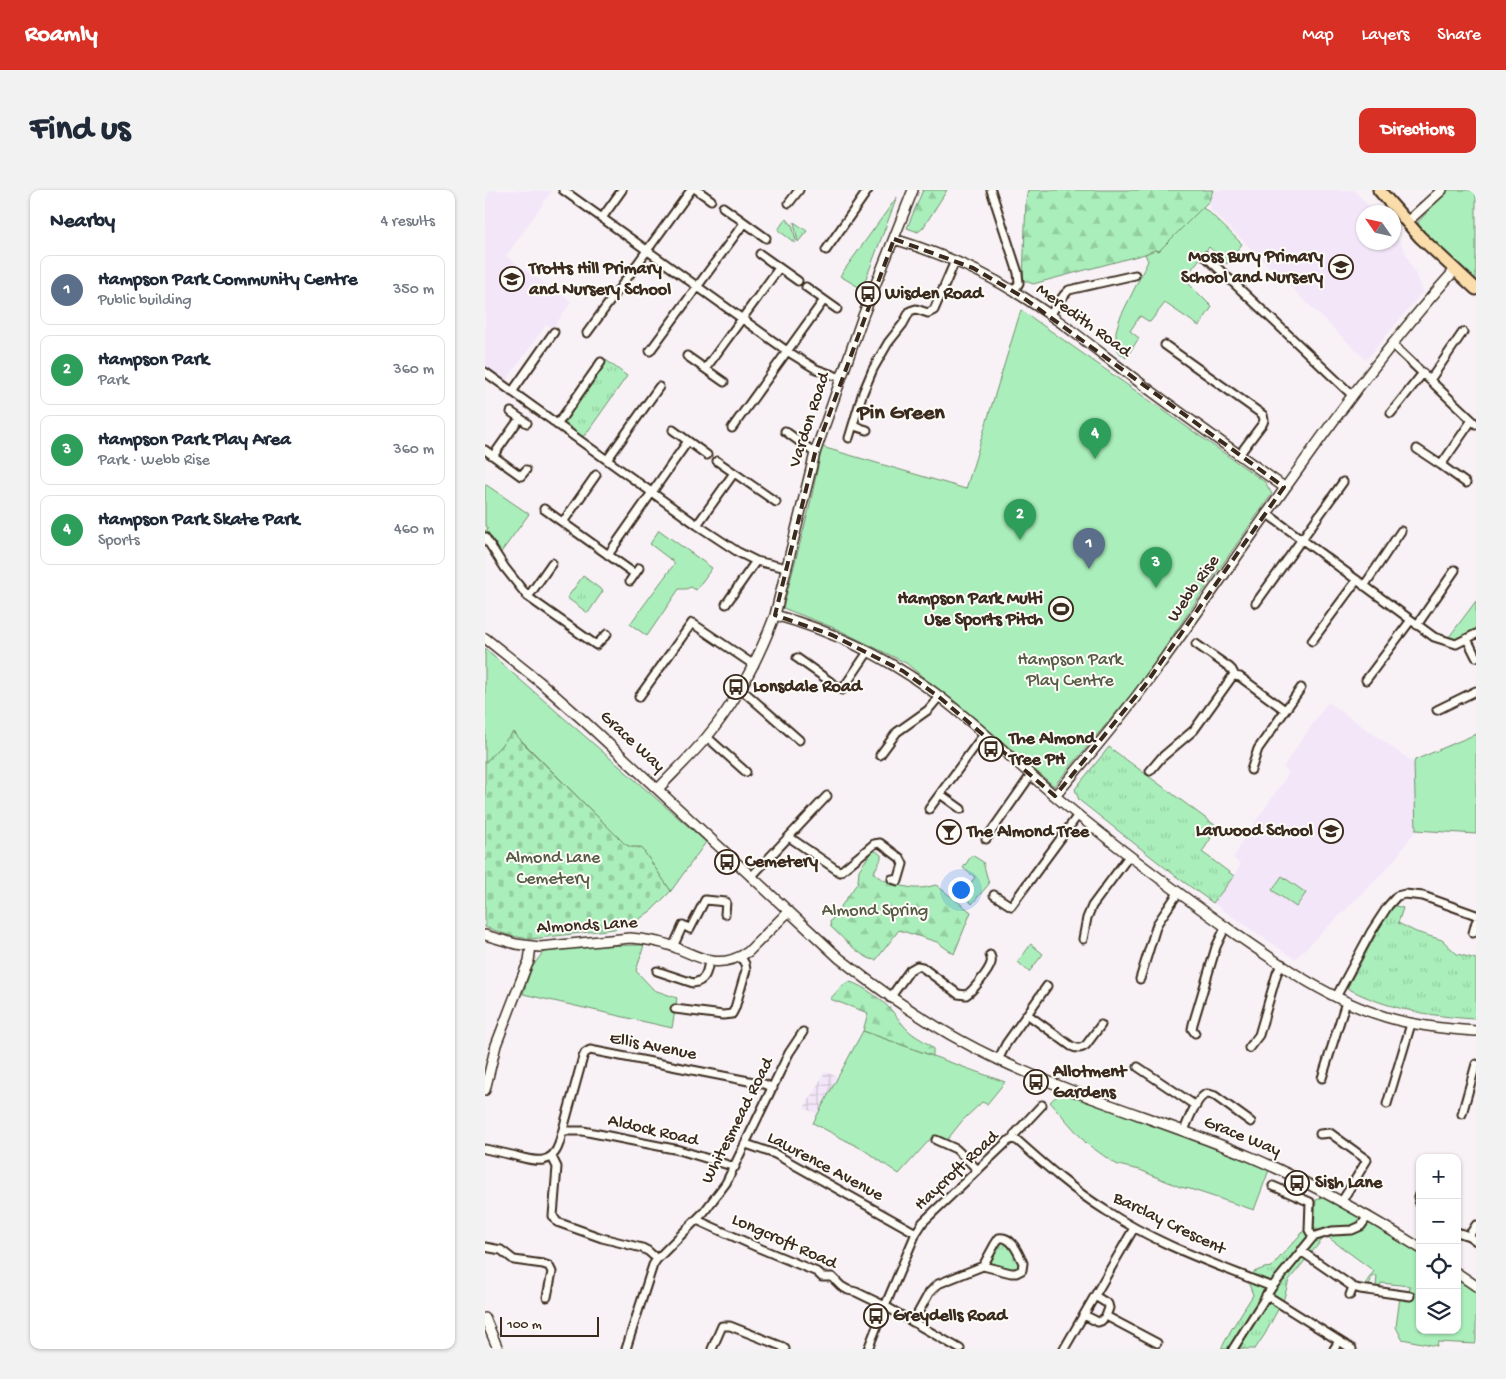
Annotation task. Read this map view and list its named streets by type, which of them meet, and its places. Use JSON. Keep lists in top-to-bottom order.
{
  "streets": {
    "street": [
      "Meredith Road",
      "Vardon Road",
      "Webb Rise",
      "Grace Way",
      "Almonds Lane",
      "Ellis Avenue",
      "Whitesmead Road",
      "Aldock Road",
      "Lawrence Avenue",
      "Haycroft Road",
      "Barclay Crescent",
      "Longcroft Road"
    ]
  },
  "crossings": [
    ["Meredith Road", "Vardon Road"],
    ["Meredith Road", "Webb Rise"],
    ["Vardon Road", "Grace Way"],
    ["Grace Way", "Almonds Lane"],
    ["Ellis Avenue", "Whitesmead Road"],
    ["Ellis Avenue", "Aldock Road"],
    ["Whitesmead Road", "Aldock Road"],
    ["Whitesmead Road", "Lawrence Avenue"],
    ["Whitesmead Road", "Longcroft Road"],
    ["Lawrence Avenue", "Haycroft Road"],
    ["Haycroft Road", "Barclay Crescent"],
    ["Haycroft Road", "Longcroft Road"]
  ],
  "districts": ["Pin Green"],
  "parks": ["Hampson Park Play Centre", "Almond Lane Cemetery", "Almond Spring"],
  "places": {
    "school or university": ["Moss Bury Primary School and Nursery", "Trotts Hill Primary and Nursery School", "Larwood School"],
    "bus stop": [
      "Wisden Road",
      "Lonsdale Road",
      "The Almond Tree PH",
      "Cemetery",
      "Allotment Gardens",
      "Sish Lane",
      "Greydells Road"
    ],
    "sports": ["Hampson Park Multi Use Sports Pitch"],
    "bar": ["The Almond Tree"]
  },
  "scale_bar": "100 m",
  "north": "top left",
  "page": {
    "header": "Roamly",
    "nav": ["Map", "Layers", "Share"],
    "buttons": "Directions",
    "title": "Find us",
    "heading": ["Nearby", "4 results"],
    "list": [
      {
        "mark": "1",
        "name": "Hampson Park Community Centre",
        "note": "Public building",
        "value": "350 m"
      },
      {
        "mark": "2",
        "name": "Hampson Park",
        "note": "Park",
        "value": "360 m"
      },
      {
        "mark": "3",
        "name": "Hampson Park Play Area",
        "note": "Park · Webb Rise",
        "value": "360 m"
      },
      {
        "mark": "4",
        "name": "Hampson Park Skate Park",
        "note": "Sports",
        "value": "460 m"
      }
    ],
    "pins": [
      "4",
      "2",
      "1",
      "3"
    ],
    "map_buttons": ["+", "−"],
    "scale": "100 m"
  }
}
